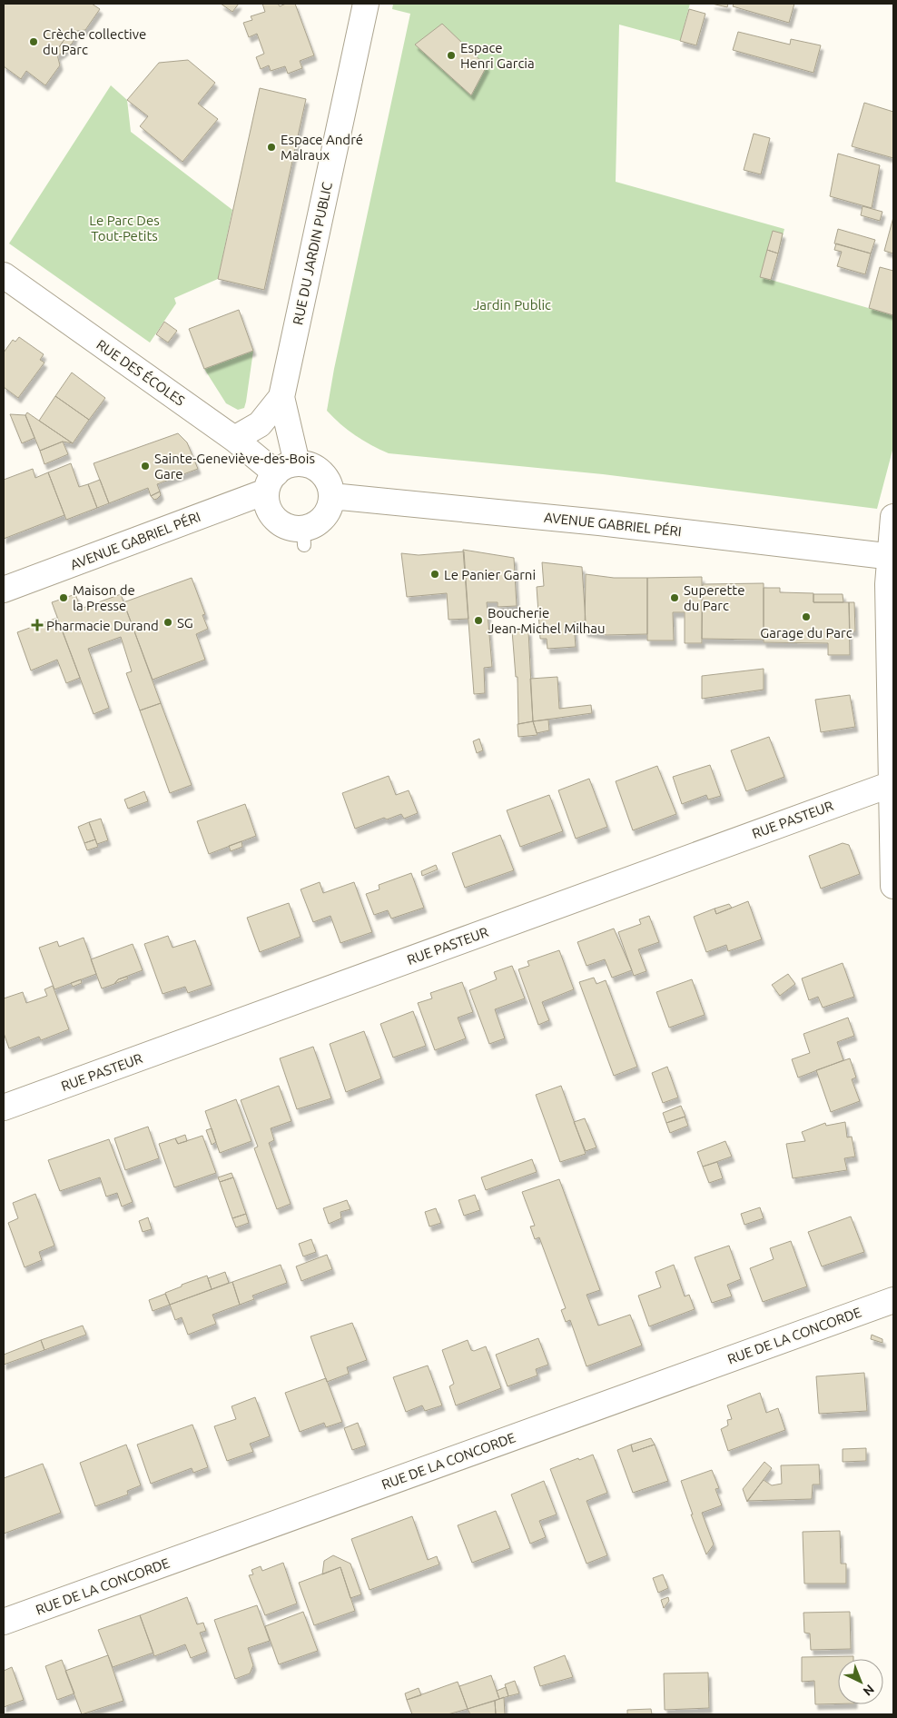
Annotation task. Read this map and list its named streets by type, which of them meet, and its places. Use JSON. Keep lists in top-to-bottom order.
{
  "streets": {
    "street": [
      "RUE DU JARDIN PUBLIC",
      "RUE DES ÉCOLES",
      "AVENUE GABRIEL PÉRI",
      "RUE PASTEUR",
      "RUE DE LA CONCORDE"
    ]
  },
  "crossings": [
    ["RUE DU JARDIN PUBLIC", "RUE DES ÉCOLES"],
    ["RUE DU JARDIN PUBLIC", "AVENUE GABRIEL PÉRI"],
    ["RUE DES ÉCOLES", "AVENUE GABRIEL PÉRI"]
  ],
  "parks": ["Le Parc Des Tout-Petits", "Jardin Public"],
  "places": {
    "other": [
      "Crèche collective du Parc",
      "Espace Henri Garcia",
      "Espace André Malraux",
      "Sainte-Geneviève-des-Bois Gare",
      "Le Panier Garni",
      "Maison de la Presse",
      "Superette du Parc",
      "Garage du Parc",
      "Boucherie Jean-Michel Milhau",
      "SG"
    ],
    "health": ["Pharmacie Durand"]
  },
  "north": "bottom right"
}
